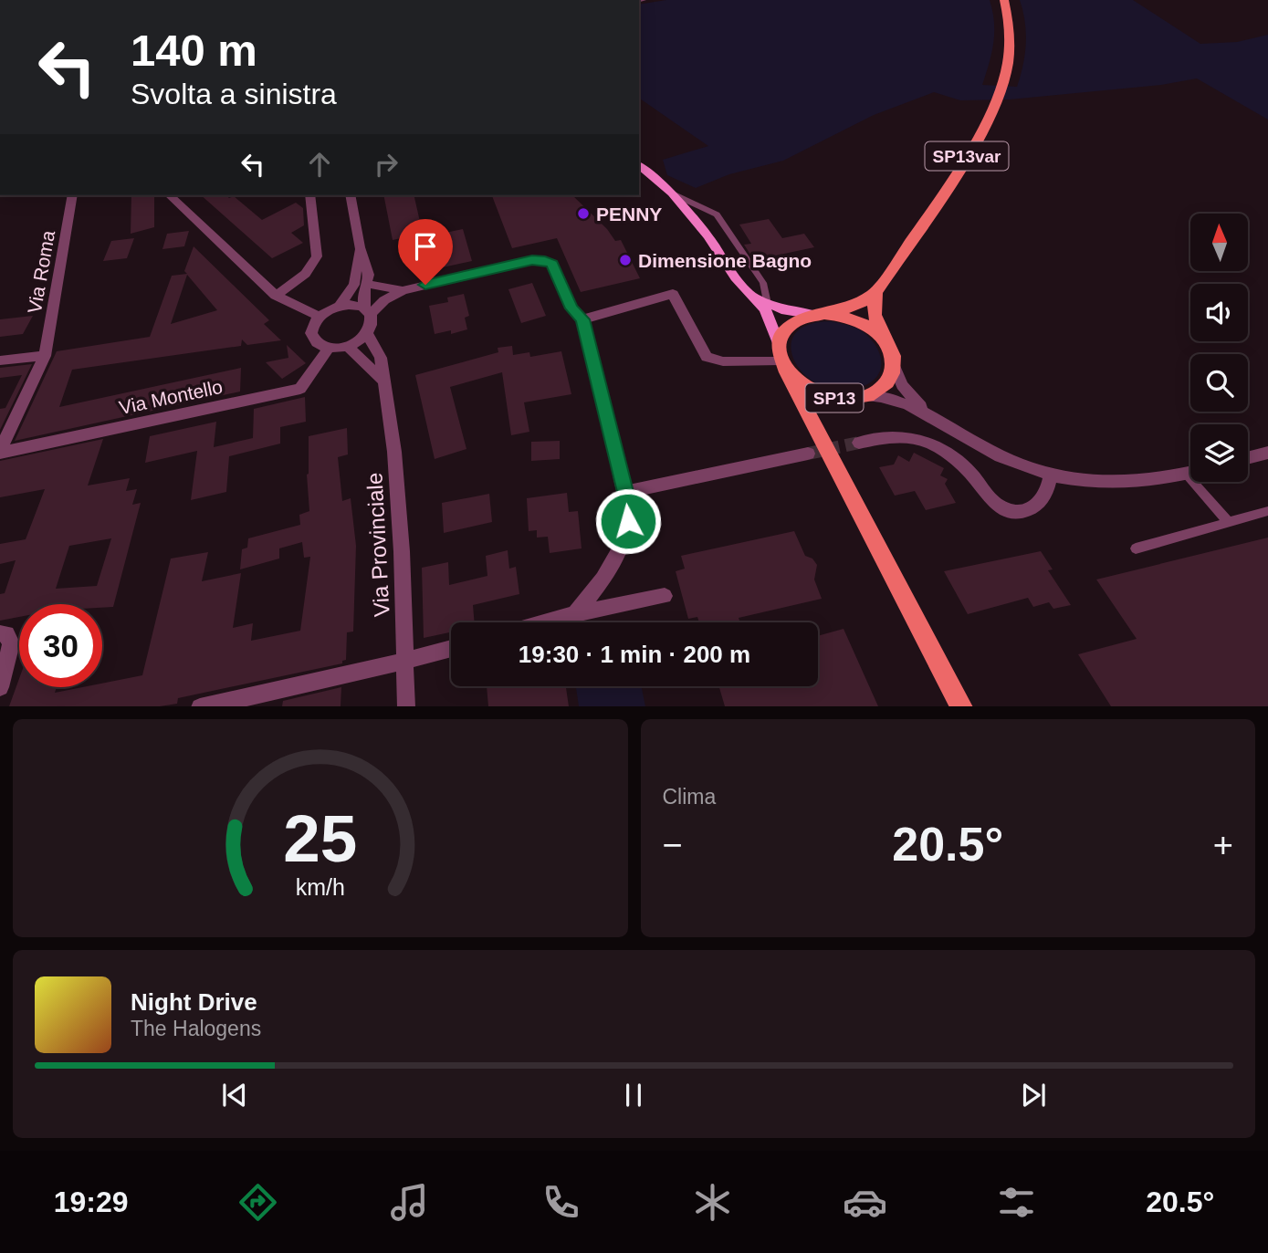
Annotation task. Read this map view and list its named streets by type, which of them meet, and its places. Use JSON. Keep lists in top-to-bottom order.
{
  "streets": {
    "main road": ["SP13var", "SP13"],
    "street": ["Via Roma", "Via Montello", "Via Provinciale"]
  },
  "crossings": [
    ["SP13var", "SP13"],
    ["Via Roma", "Via Montello"],
    ["Via Montello", "Via Provinciale"]
  ],
  "places": ["PENNY", "Dimensione Bagno"],
  "north": "top",
  "page": {
    "turn": ["140 m", "Svolta a sinistra"],
    "limit": "30",
    "trip": "19:30 · 1 min · 200 m",
    "tile": "Clima",
    "heat": ["−", "20.5°", "+"],
    "song": ["Night Drive", "The Halogens"],
    "tabs": ["19:29", "20.5°"],
    "gauge": ["25", "km/h"]
  }
}
